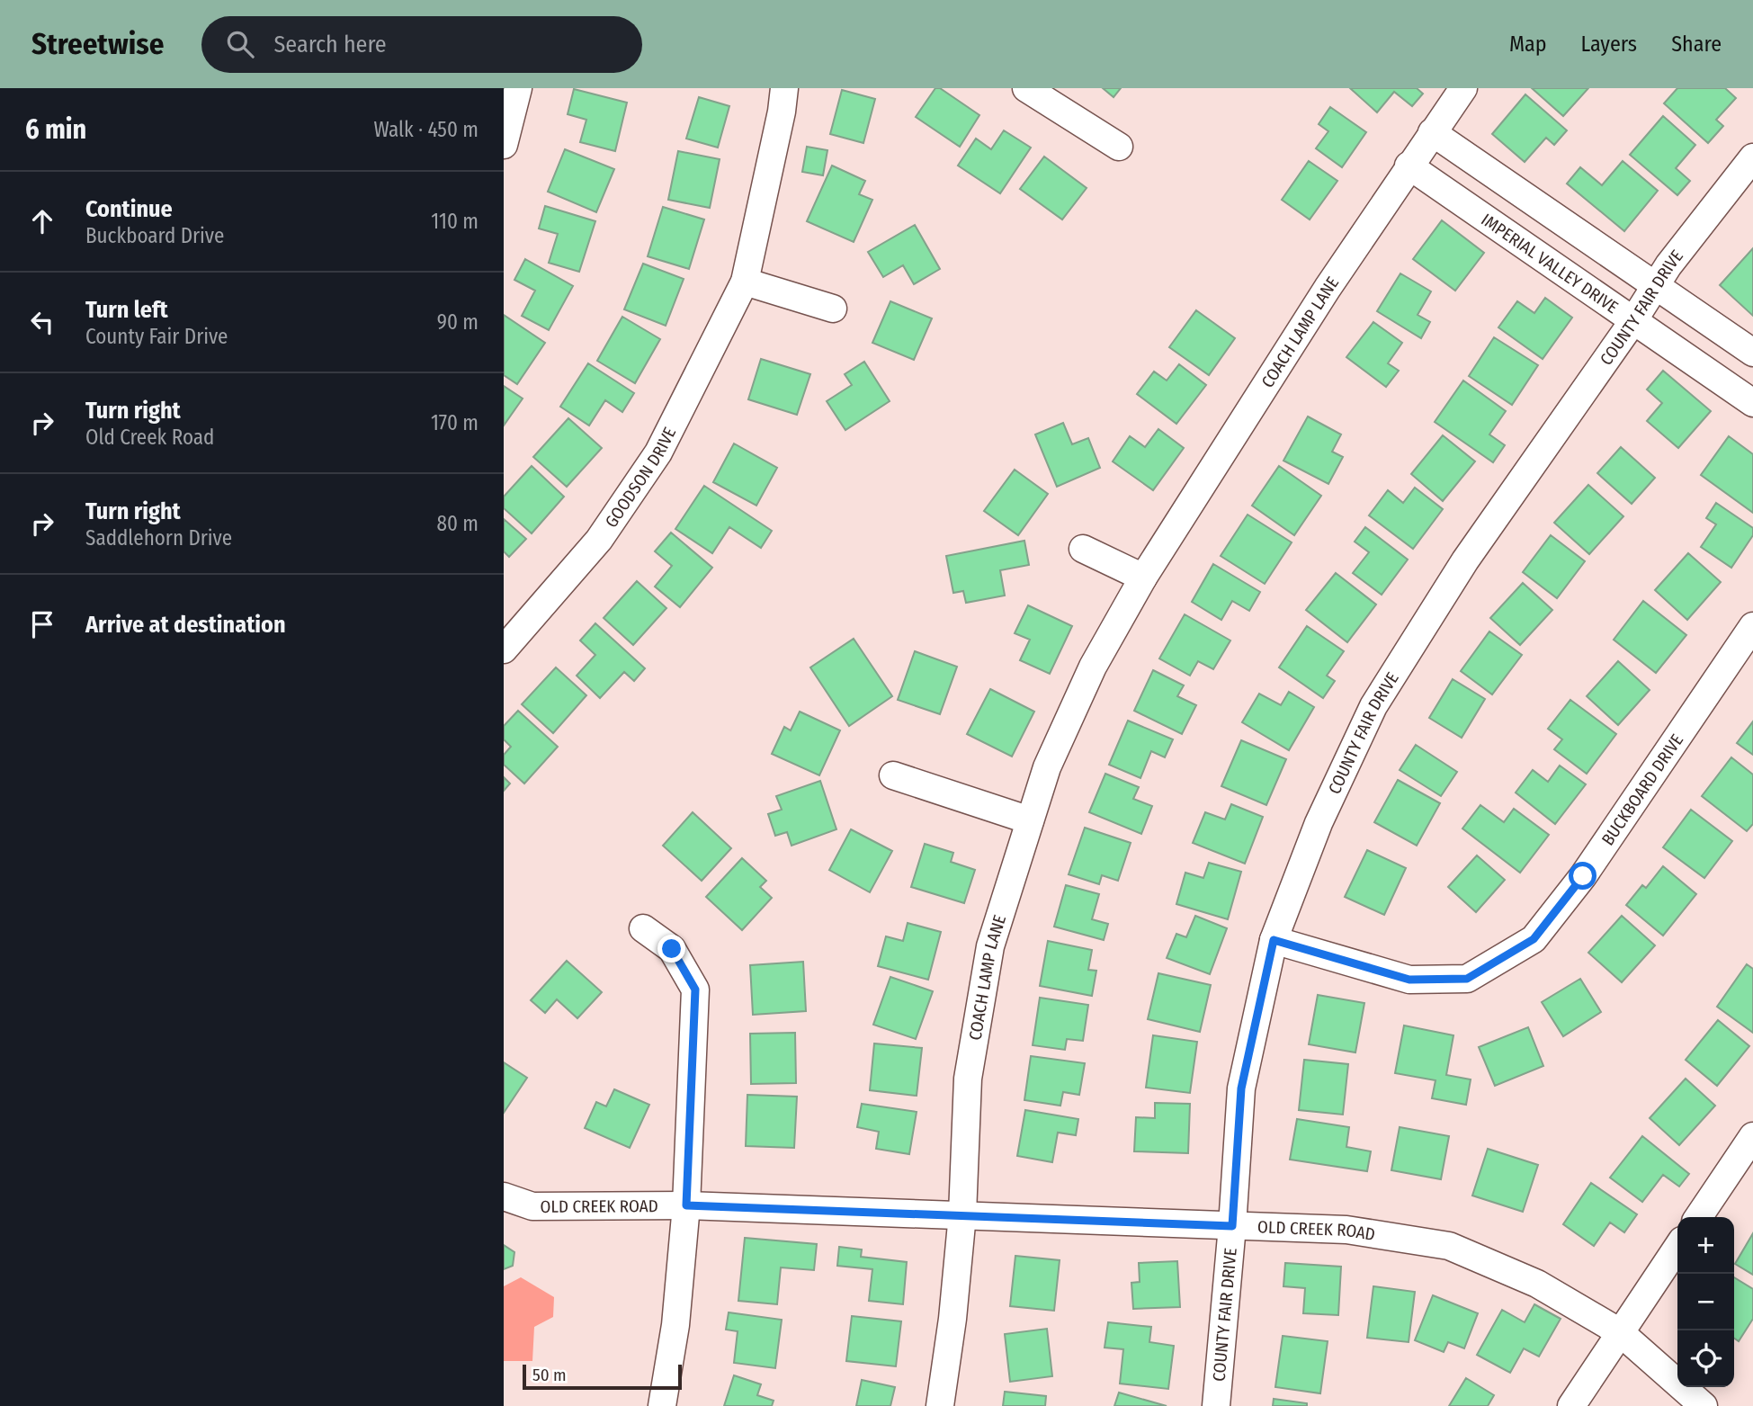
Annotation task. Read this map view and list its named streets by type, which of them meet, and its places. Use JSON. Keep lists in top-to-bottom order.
{
  "streets": {
    "street": [
      "IMPERIAL VALLEY DRIVE",
      "COUNTY FAIR DRIVE",
      "COACH LAMP LANE",
      "GOODSON DRIVE",
      "BUCKBOARD DRIVE",
      "OLD CREEK ROAD"
    ]
  },
  "crossings": [
    ["IMPERIAL VALLEY DRIVE", "COUNTY FAIR DRIVE"],
    ["IMPERIAL VALLEY DRIVE", "COACH LAMP LANE"],
    ["COUNTY FAIR DRIVE", "BUCKBOARD DRIVE"],
    ["COUNTY FAIR DRIVE", "OLD CREEK ROAD"],
    ["COACH LAMP LANE", "OLD CREEK ROAD"]
  ],
  "scale_bar": "50 m",
  "page": {
    "header": "Streetwise",
    "search": "Search here",
    "nav": ["Map", "Layers", "Share"],
    "heading": ["6 min", "Walk · 450 m"],
    "list": [
      ["Continue", "Buckboard Drive", "110 m"],
      ["Turn left", "County Fair Drive", "90 m"],
      ["Turn right", "Old Creek Road", "170 m"],
      ["Turn right", "Saddlehorn Drive", "80 m"],
      "Arrive at destination"
    ],
    "map_buttons": ["+", "−"],
    "scale": "50 m"
  }
}
